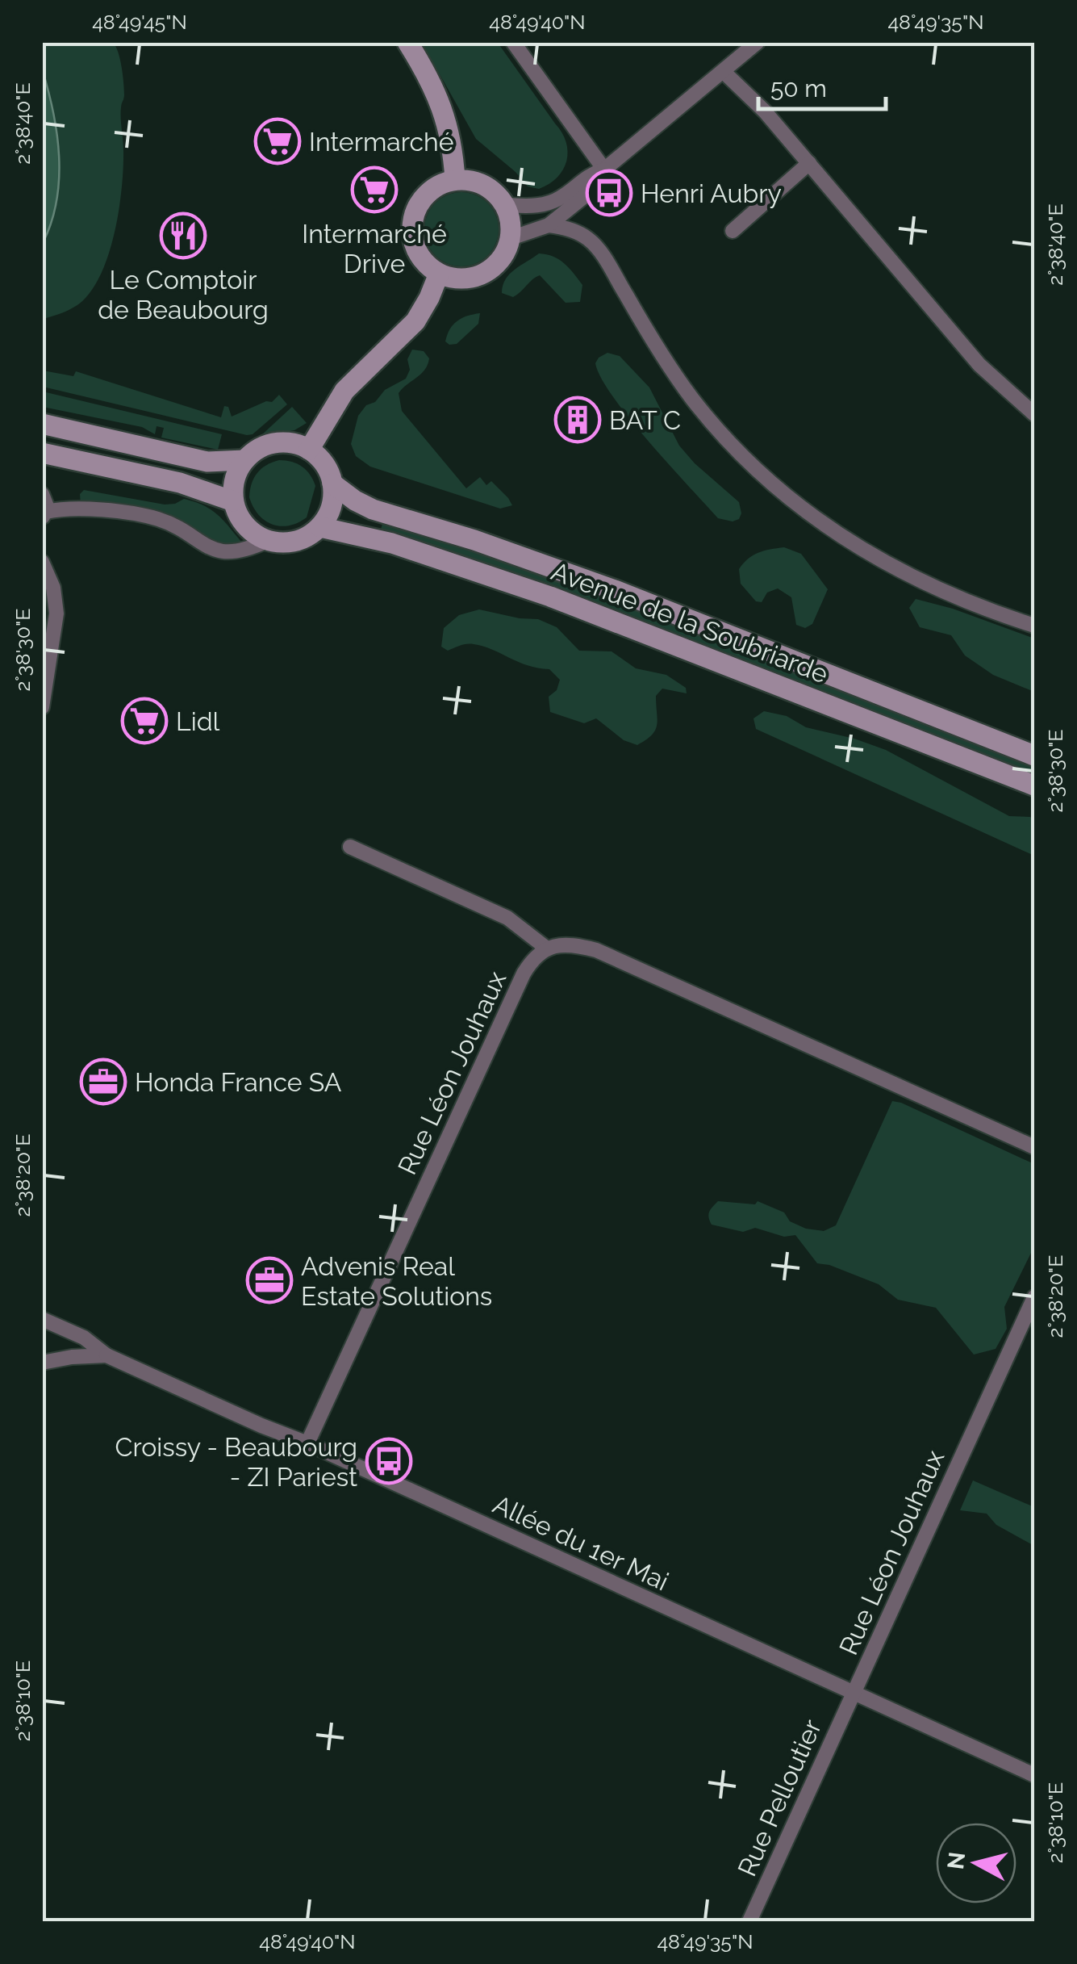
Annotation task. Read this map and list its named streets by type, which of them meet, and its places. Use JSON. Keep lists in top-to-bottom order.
{
  "streets": {
    "street": [
      "Avenue de la Soubriarde",
      "Rue Léon Jouhaux",
      "Allée du 1er Mai",
      "Rue Pelloutier"
    ]
  },
  "crossings": [
    ["Rue Léon Jouhaux", "Allée du 1er Mai"],
    ["Rue Léon Jouhaux", "Rue Pelloutier"],
    ["Allée du 1er Mai", "Rue Pelloutier"]
  ],
  "places": {
    "supermarket": ["Intermarché", "Intermarché Drive", "Lidl"],
    "bus stop": ["Henri Aubry", "Croissy - Beaubourg - ZI Pariest"],
    "restaurant": ["Le Comptoir de Beaubourg"],
    "building": ["BAT C"],
    "office": ["Honda France SA", "Advenis Real Estate Solutions"]
  },
  "scale_bar": "50 m",
  "north": "left",
  "coordinates": [
    "48°49'45\"N",
    "48°49'40\"N",
    "48°49'35\"N",
    "2°38'40\"E",
    "2°38'30\"E",
    "2°38'20\"E",
    "2°38'10\"E"
  ]
}
